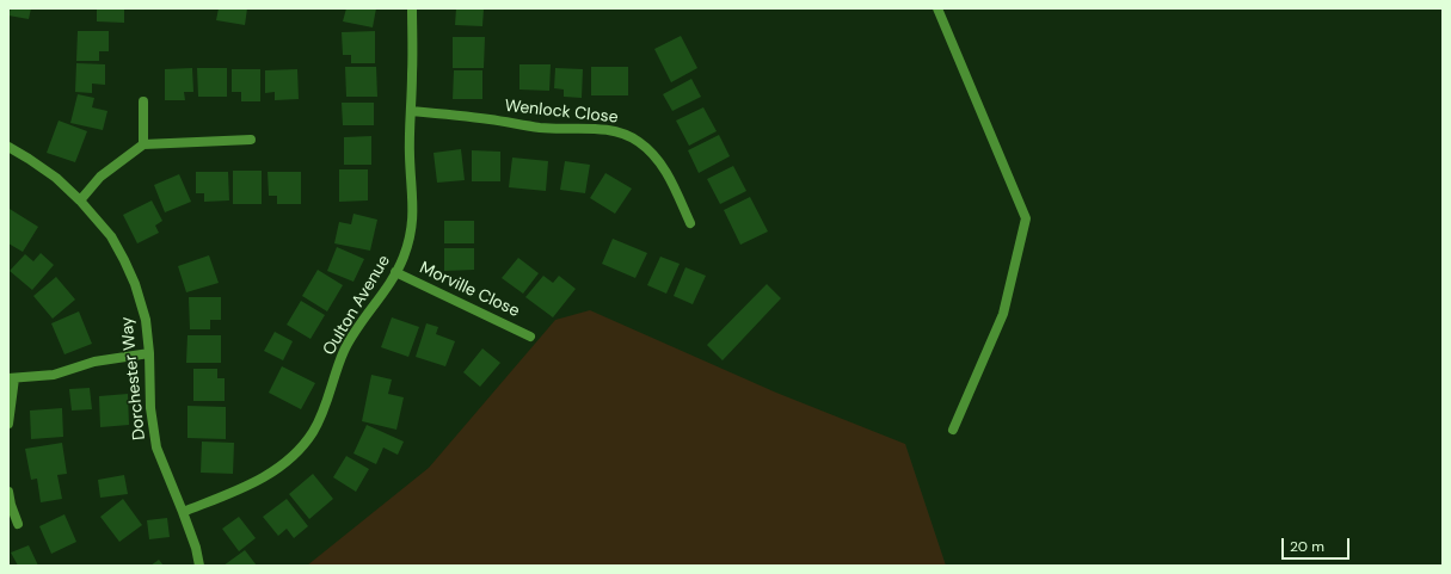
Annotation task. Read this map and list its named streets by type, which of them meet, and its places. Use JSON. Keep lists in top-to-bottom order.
{
  "streets": {
    "street": [
      "Wenlock Close",
      "Morville Close",
      "Oulton Avenue",
      "Dorchester Way"
    ]
  },
  "crossings": [
    ["Wenlock Close", "Oulton Avenue"],
    ["Morville Close", "Oulton Avenue"],
    ["Oulton Avenue", "Dorchester Way"]
  ],
  "scale_bar": "20 m"
}
